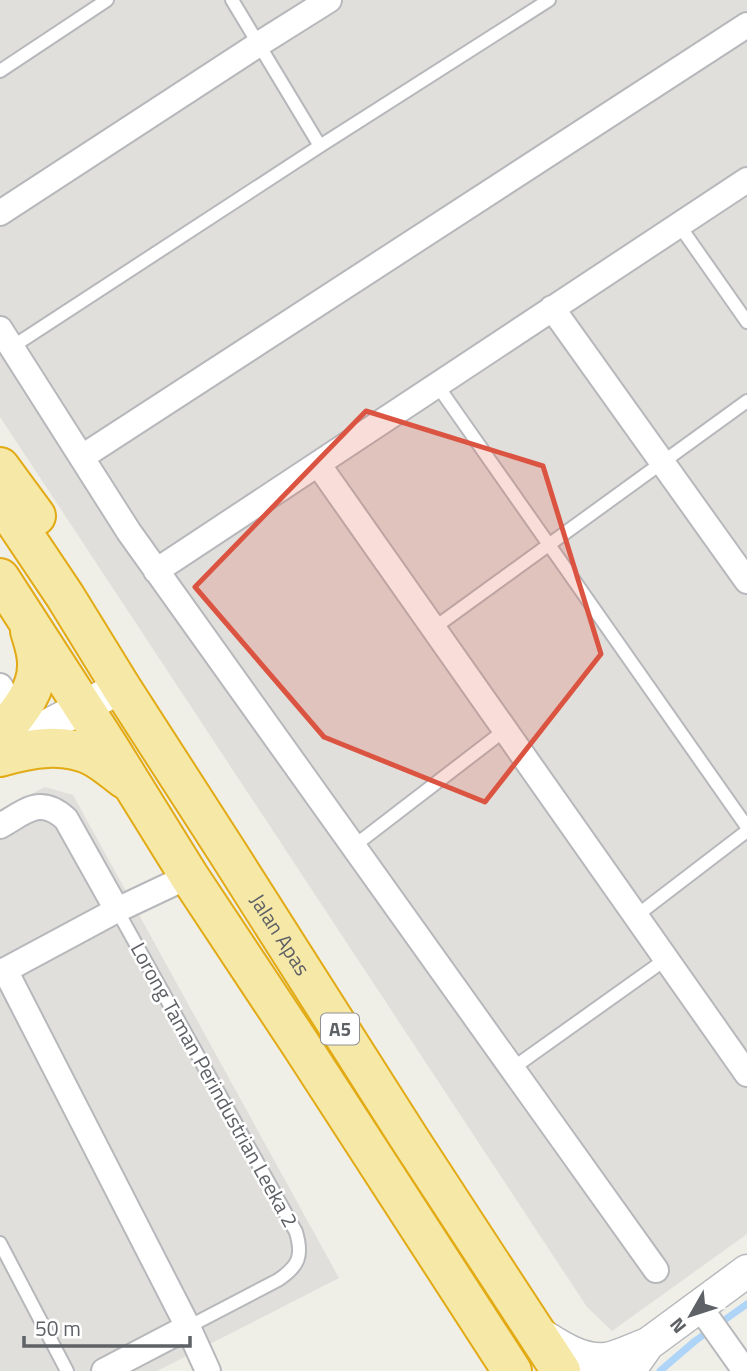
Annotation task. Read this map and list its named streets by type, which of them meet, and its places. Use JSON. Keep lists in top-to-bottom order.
{
  "streets": {
    "highway": ["Jalan Apas", "A5"],
    "lane": ["Lorong Taman Perindustrian Leeka 2"]
  },
  "scale_bar": "50 m",
  "north": "bottom left"
}
